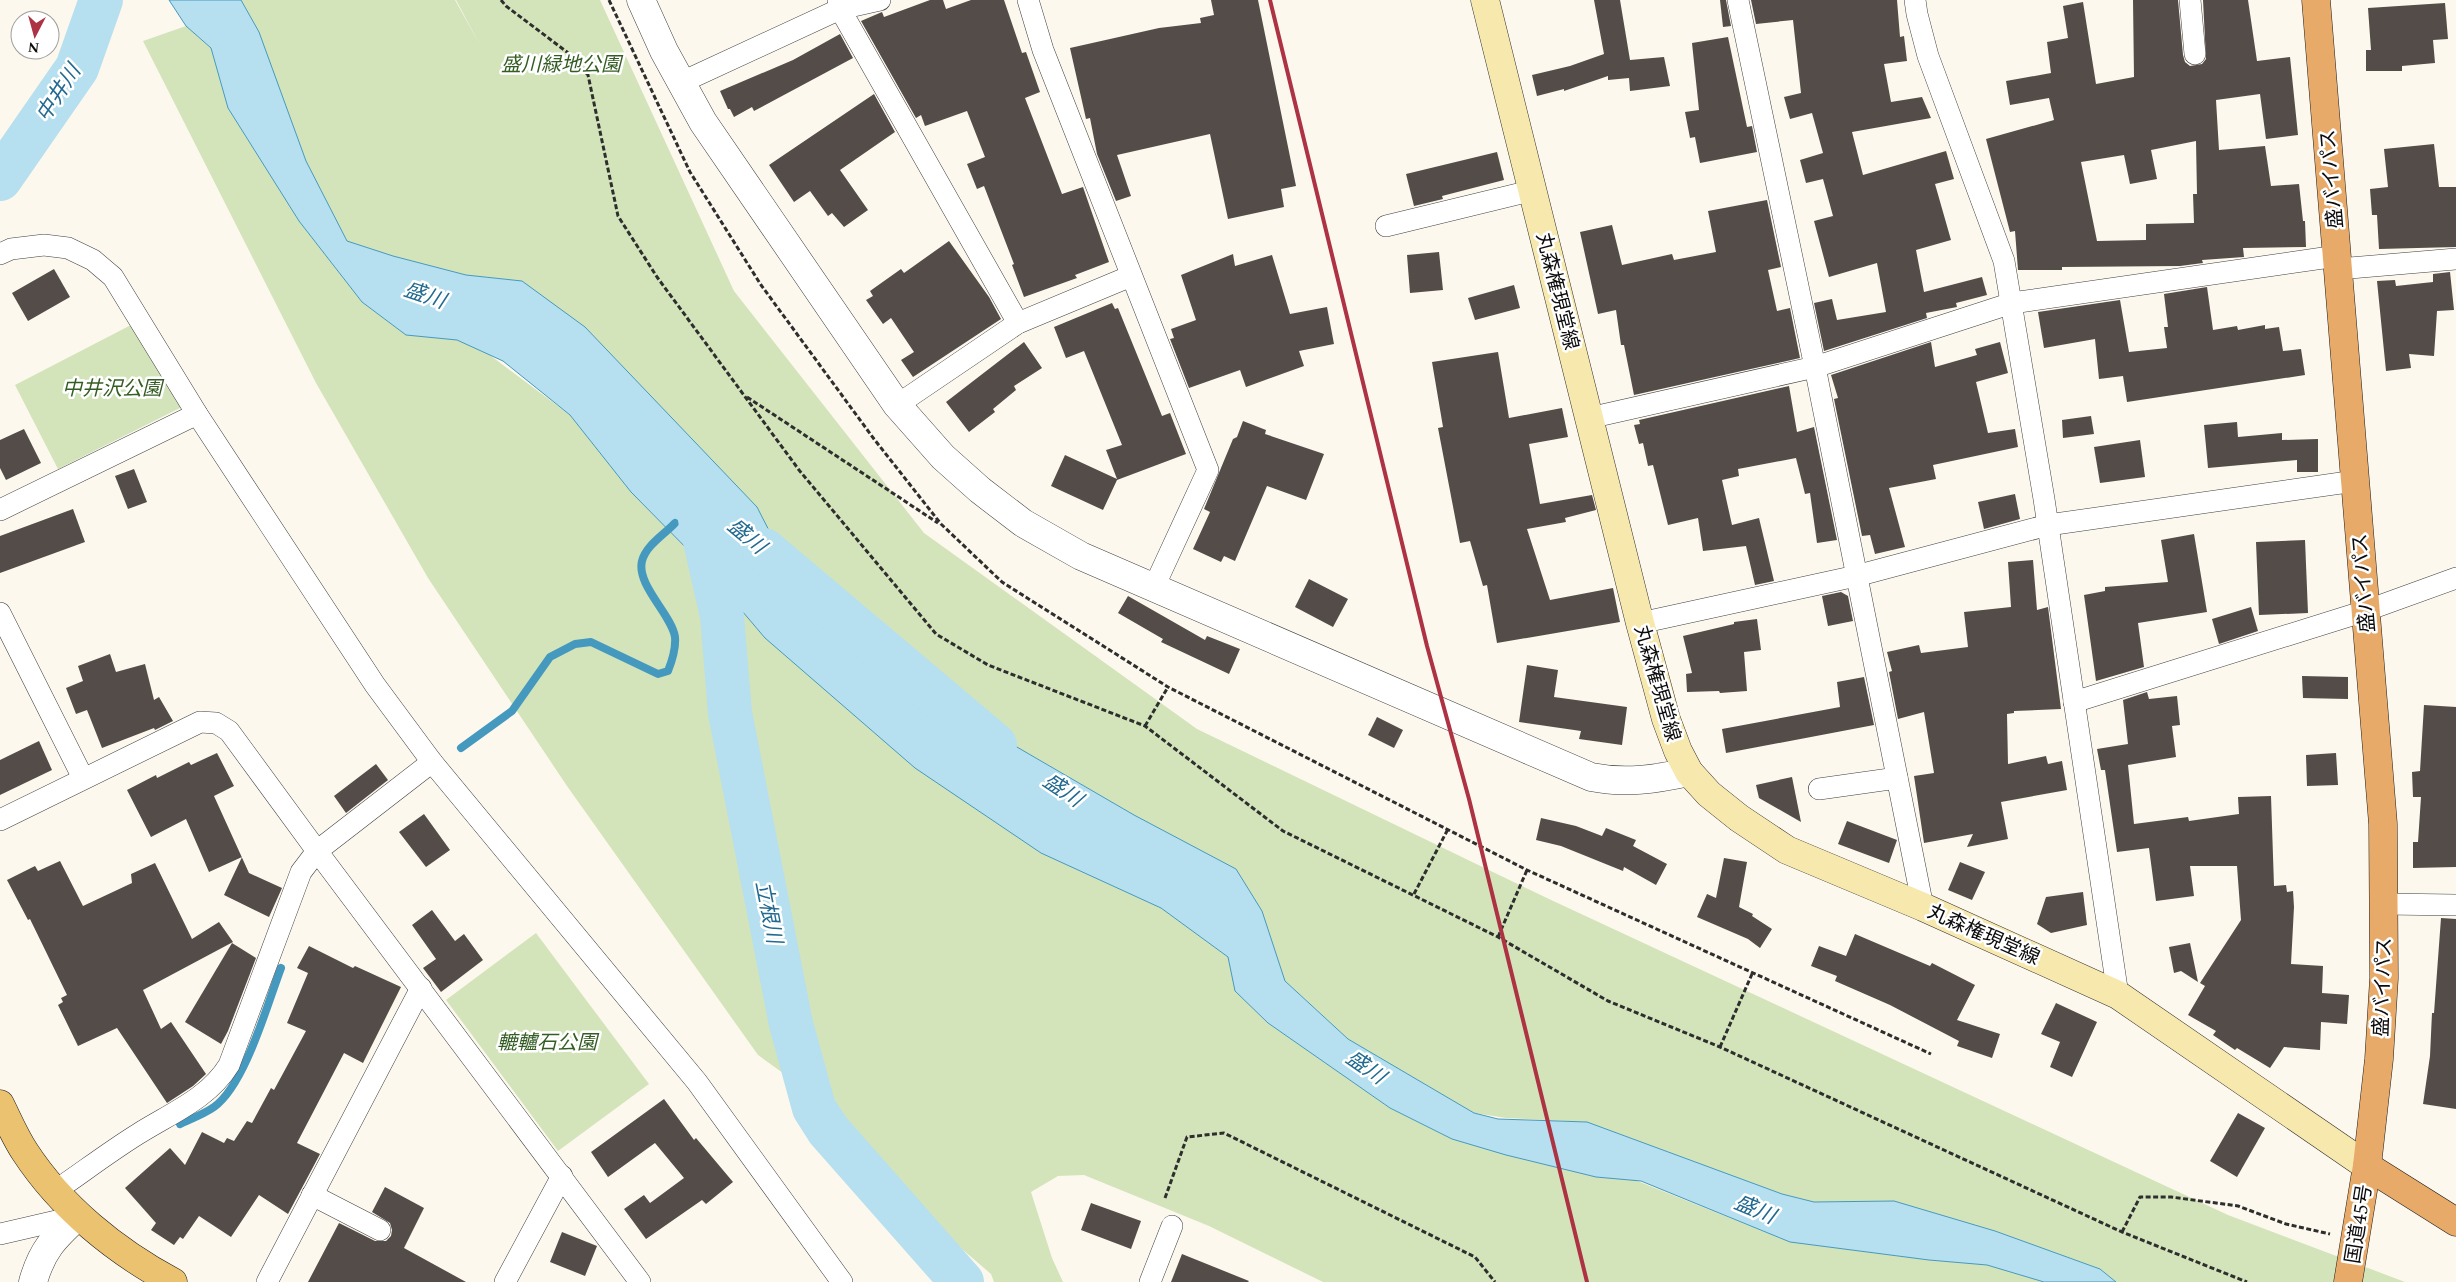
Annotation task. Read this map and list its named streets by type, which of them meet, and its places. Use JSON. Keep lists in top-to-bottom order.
{
  "streets": {
    "highway": ["盛バイパス", "国道45号"],
    "main road": ["丸森権現堂線"]
  },
  "crossings": [
    ["盛バイパス", "丸森権現堂線"],
    ["盛バイパス", "国道45号"],
    ["丸森権現堂線", "国道45号"]
  ],
  "water": ["中井川", "盛川", "立根川"],
  "parks": ["盛川緑地公園", "中井沢公園", "轆轤石公園"],
  "north": "bottom"
}
